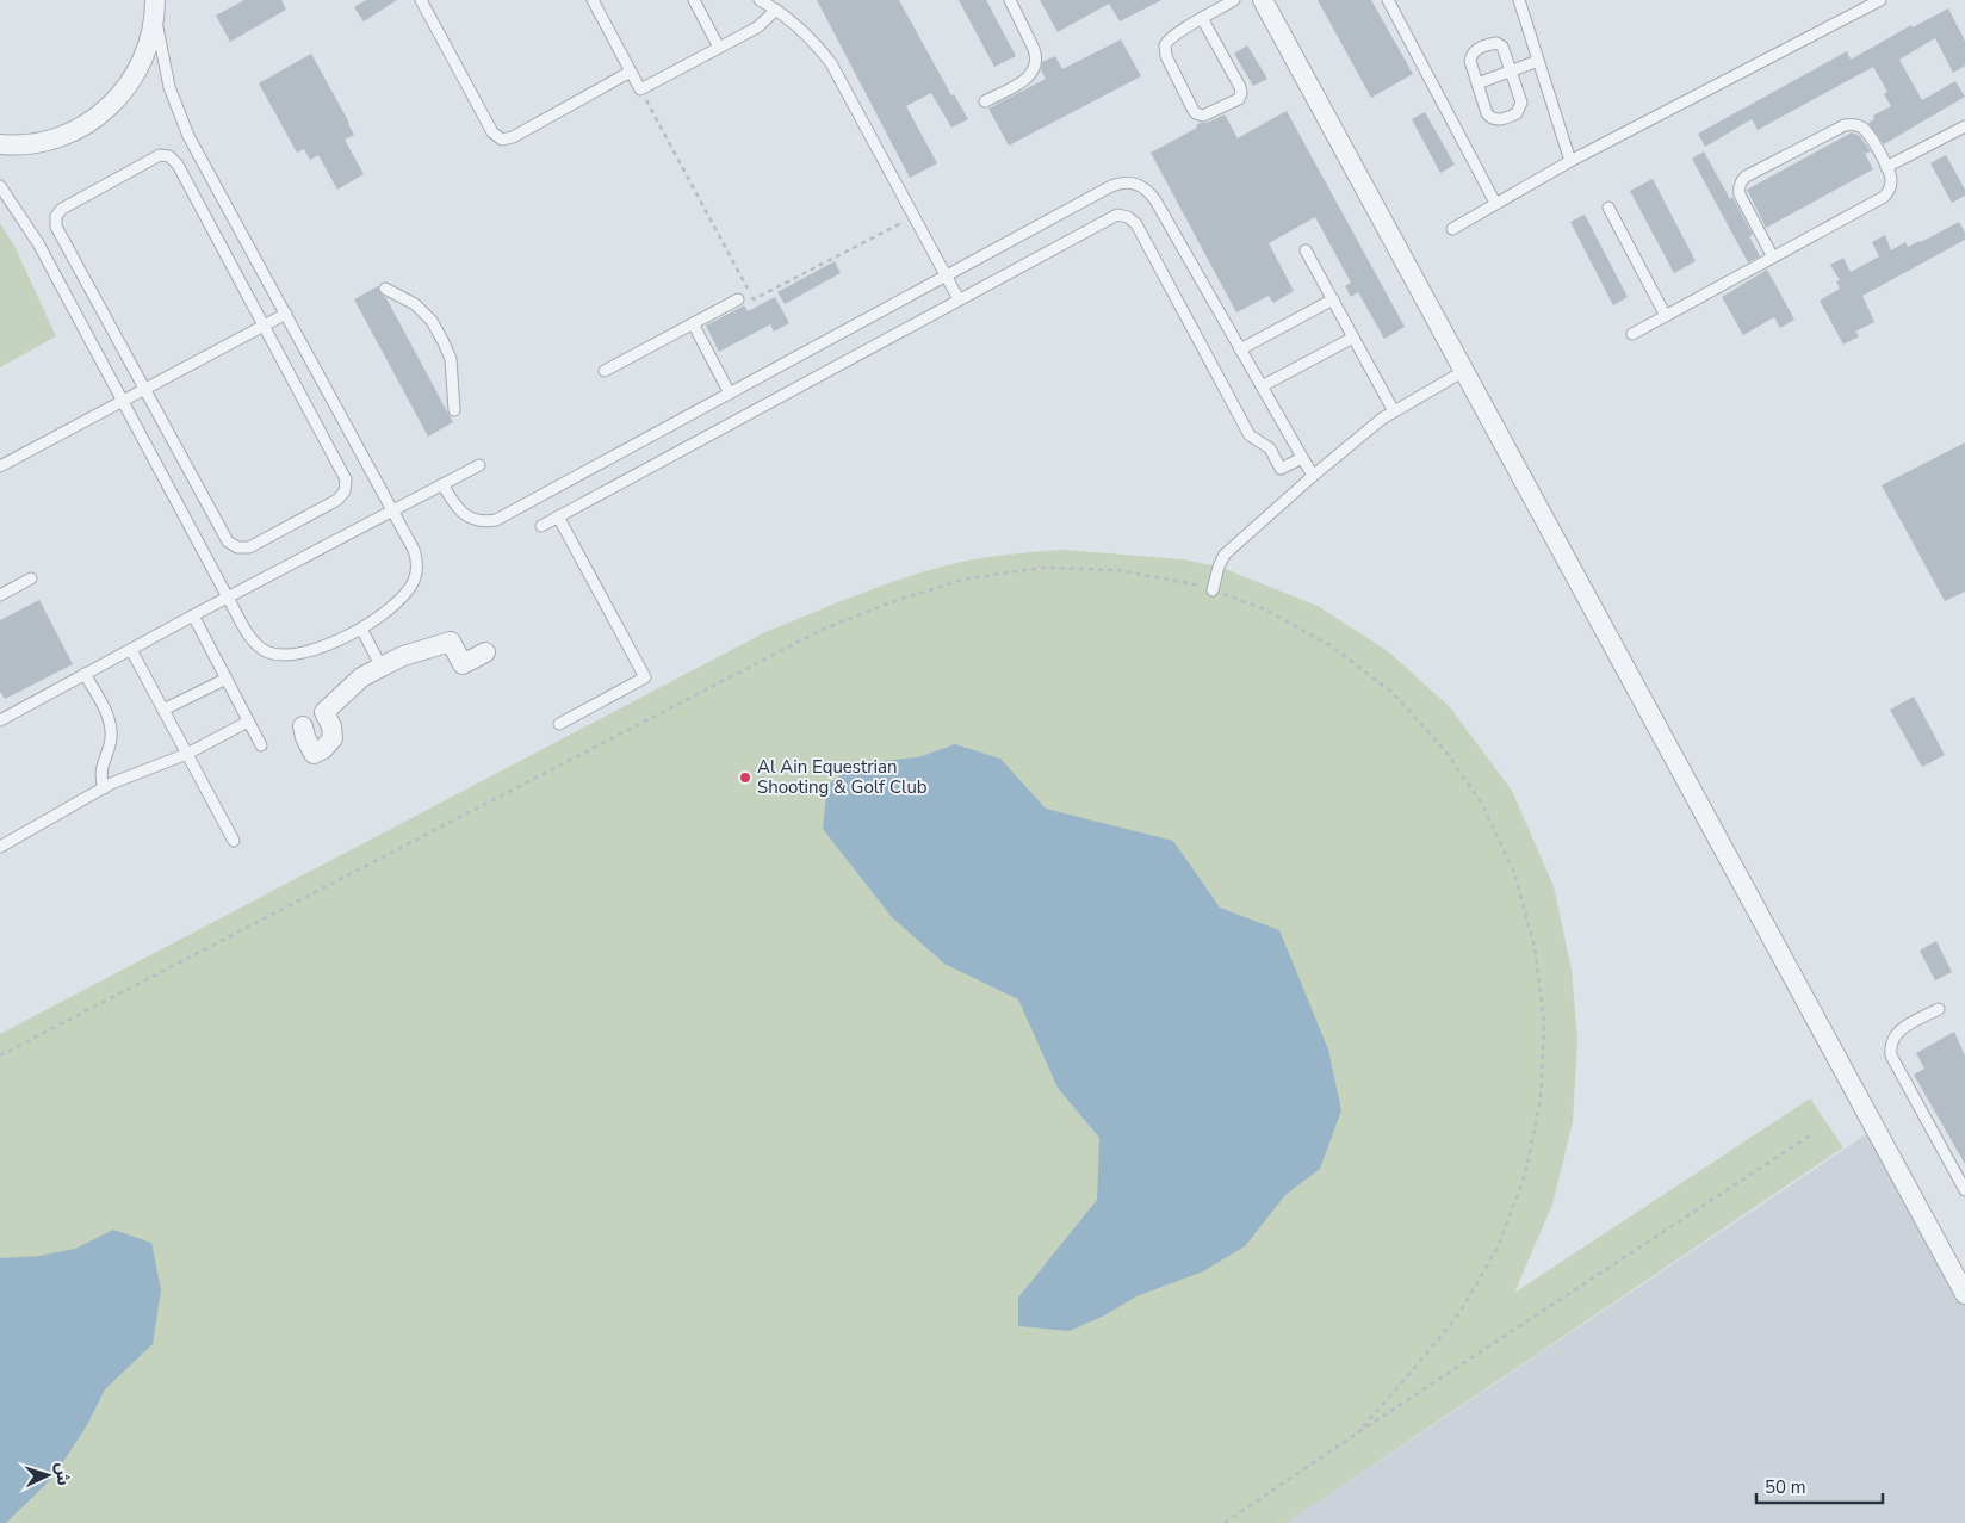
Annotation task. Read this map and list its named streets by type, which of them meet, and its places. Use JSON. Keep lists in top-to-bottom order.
{
  "places": ["Al Ain Equestrian Shooting & Golf Club"],
  "scale_bar": "50 m",
  "north": "right"
}
